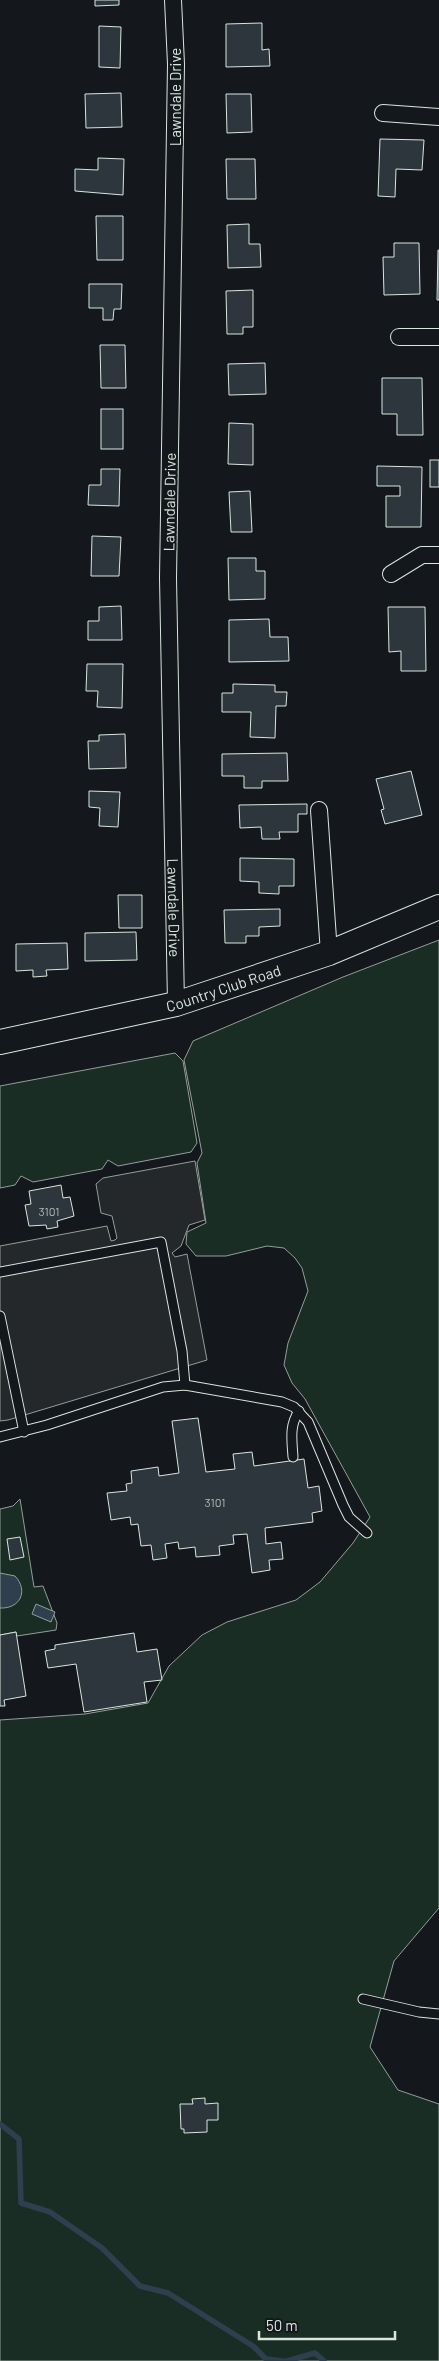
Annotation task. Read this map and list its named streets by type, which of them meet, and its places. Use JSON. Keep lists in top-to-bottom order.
{
  "streets": {
    "main road": ["Country Club Road"],
    "street": ["Lawndale Drive"]
  },
  "crossings": [
    ["Lawndale Drive", "Country Club Road"]
  ],
  "house_numbers": ["3101", "3101"],
  "scale_bar": "50 m"
}
